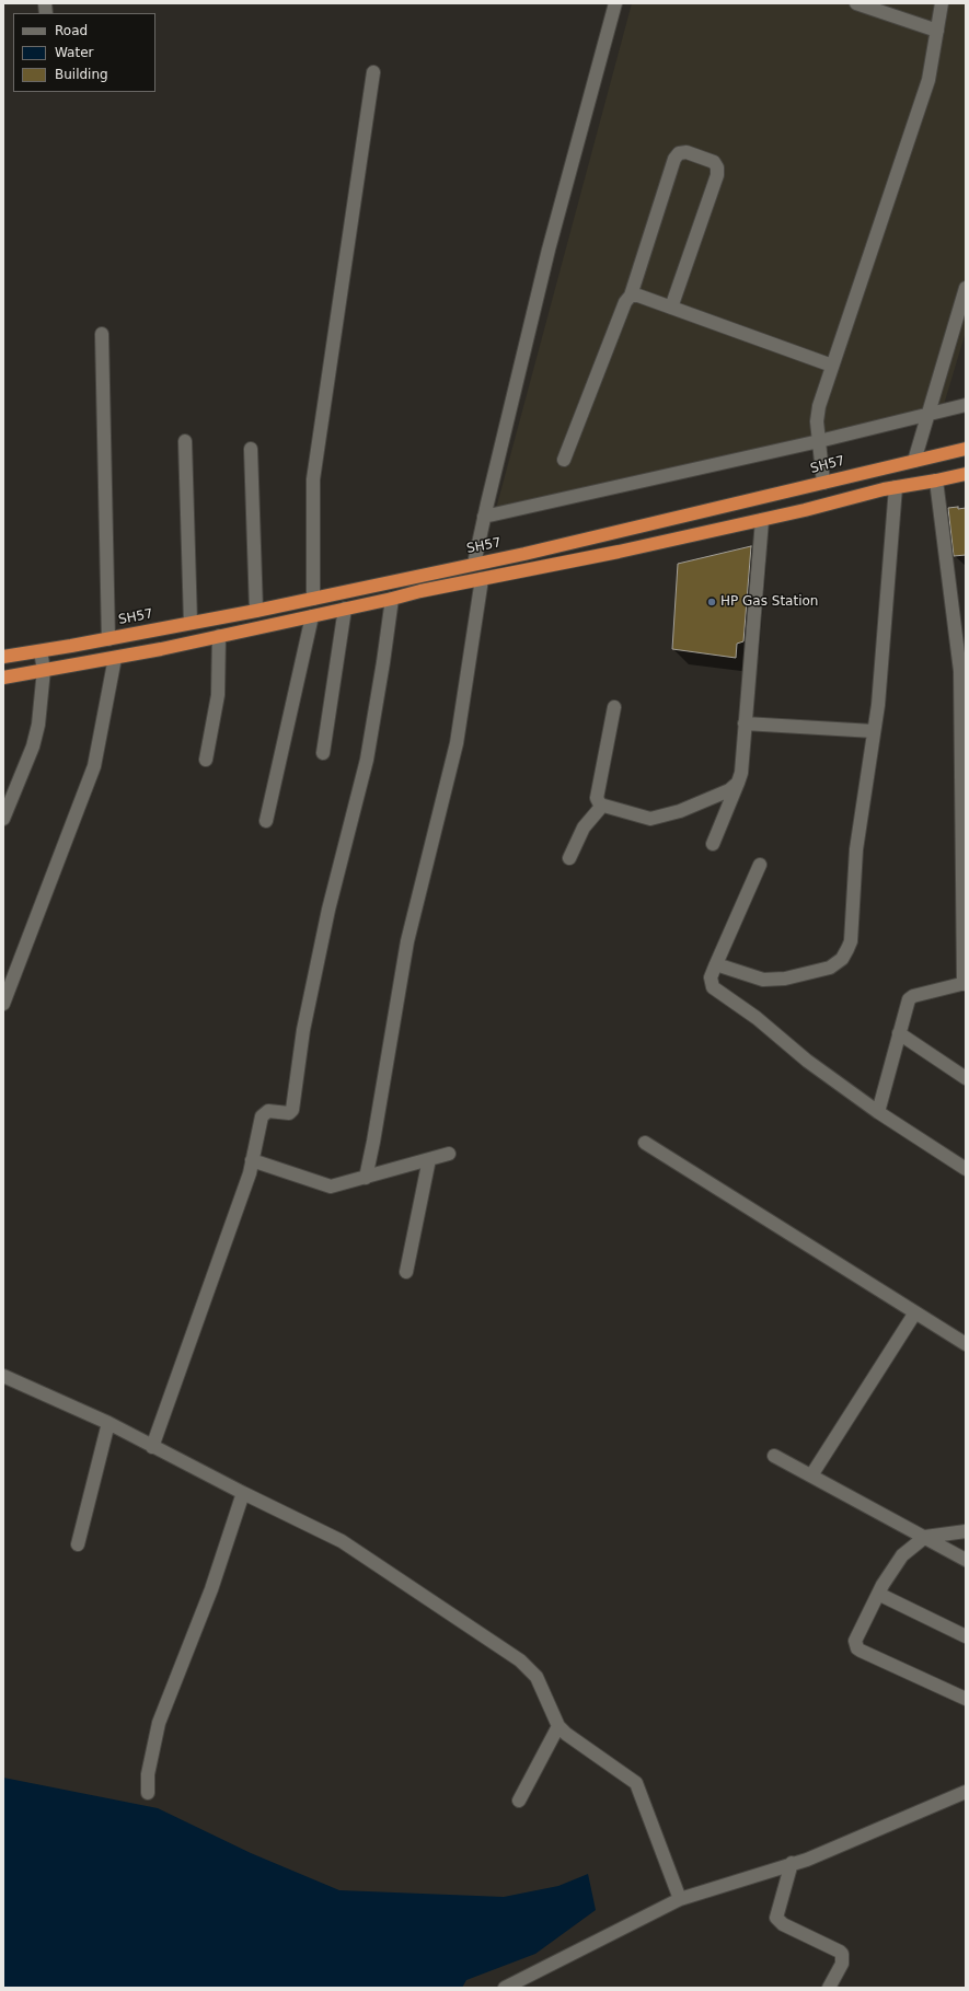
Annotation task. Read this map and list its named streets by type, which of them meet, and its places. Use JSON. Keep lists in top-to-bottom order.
{
  "streets": {
    "highway": ["SH57"]
  },
  "places": ["HP Gas Station"],
  "legend": ["Road", "Water", "Building"]
}
